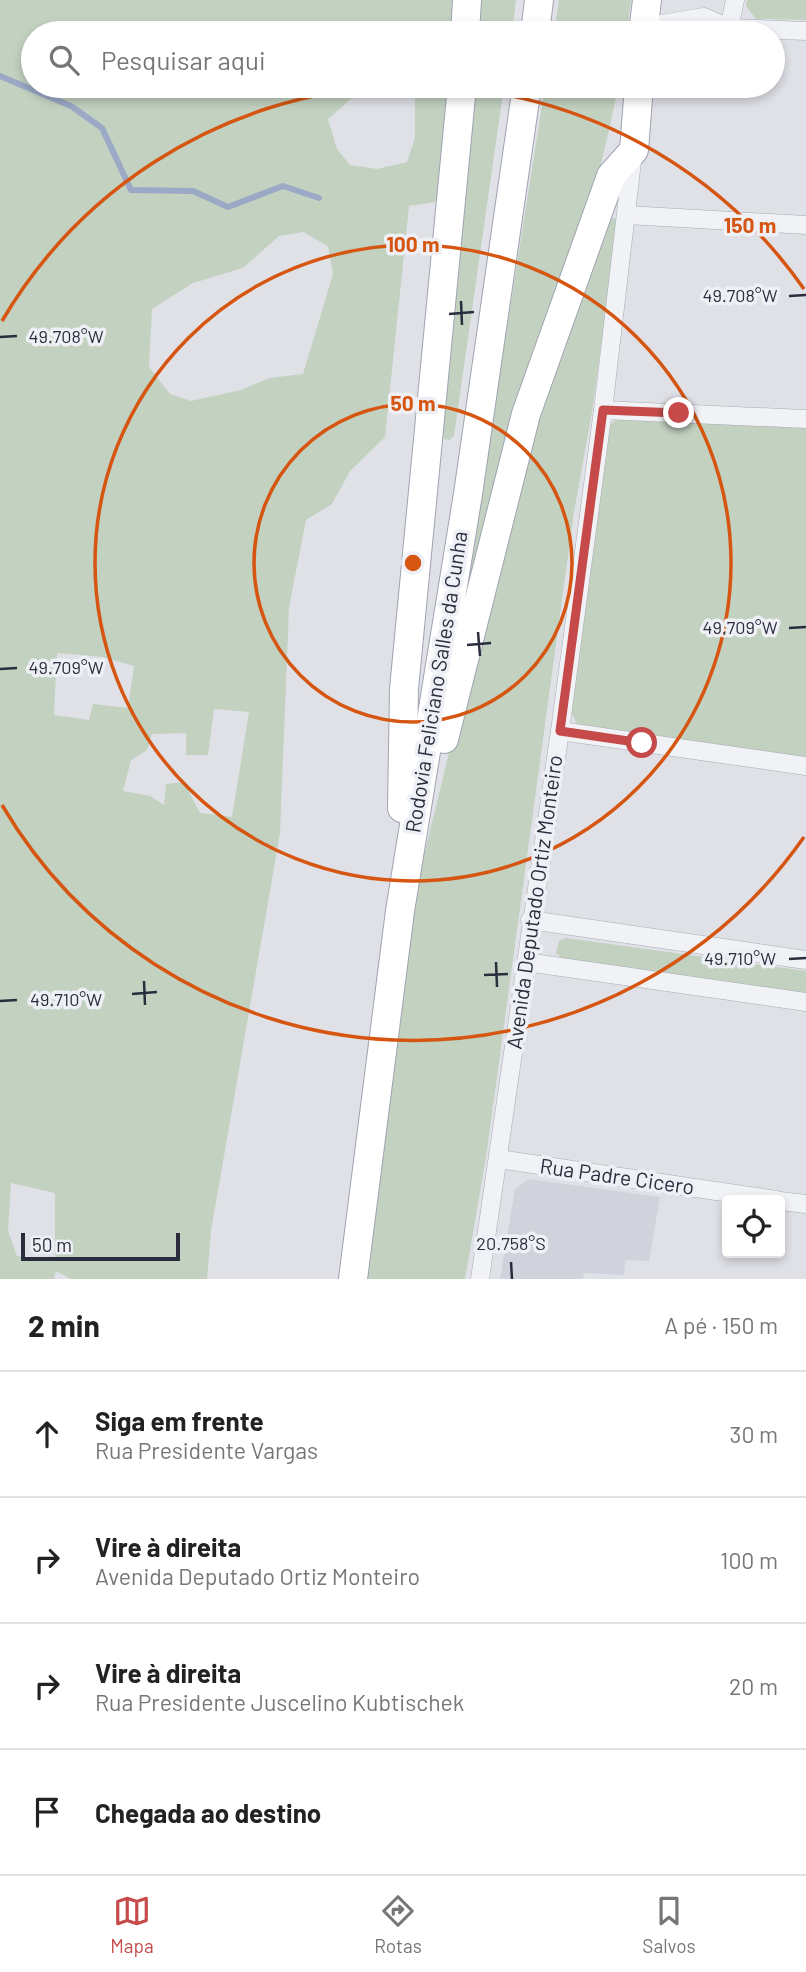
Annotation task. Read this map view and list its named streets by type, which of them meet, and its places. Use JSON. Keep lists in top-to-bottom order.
{
  "streets": {
    "main road": ["Rodovia Feliciano Salles da Cunha"],
    "street": ["Avenida Deputado Ortiz Monteiro", "Rua Padre Cicero"]
  },
  "crossings": [
    ["Avenida Deputado Ortiz Monteiro", "Rua Padre Cicero"]
  ],
  "scale_bar": "50 m",
  "page": {
    "search": "Pesquisar aqui",
    "scale": "50 m",
    "heading": ["2 min", "A pé · 150 m"],
    "list": [
      ["Siga em frente", "Rua Presidente Vargas", "30 m"],
      ["Vire à direita", "Avenida Deputado Ortiz Monteiro", "100 m"],
      ["Vire à direita", "Rua Presidente Juscelino Kubtischek", "20 m"],
      "Chegada ao destino"
    ],
    "nav": ["Mapa", "Rotas", "Salvos"]
  },
  "coordinates": [
    "49.708°W",
    "49.709°W",
    "49.710°W",
    "20.758°S"
  ],
  "rings": ["150 m", "100 m", "50 m"]
}
